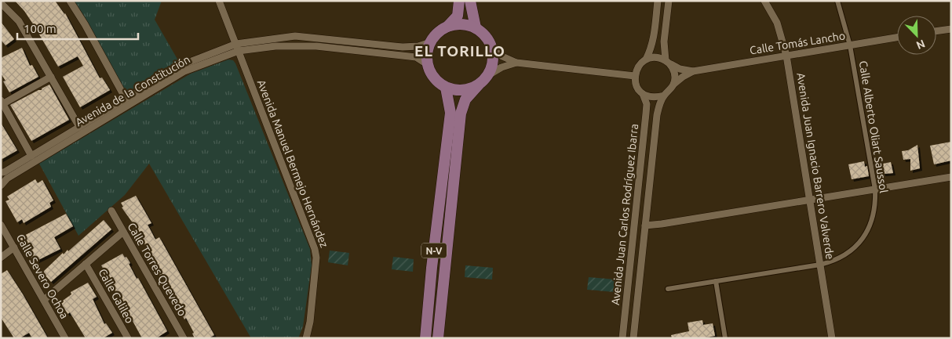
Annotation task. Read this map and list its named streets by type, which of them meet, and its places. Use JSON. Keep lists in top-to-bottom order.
{
  "streets": {
    "main road": ["N-V"],
    "street": [
      "Calle Tomás Lancho",
      "Avenida de la Constitución",
      "Calle Alberto Oliart Saussol",
      "Avenida Manuel Bermejo Hernández",
      "Avenida Juan Ignacio Barrero Valverde",
      "Avenida Juan Carlos Rodríguez Ibarra",
      "Calle Torres Quevedo",
      "Calle Severo Ochoa",
      "Calle Galileo"
    ]
  },
  "crossings": [
    ["Calle Tomás Lancho", "Calle Alberto Oliart Saussol"],
    ["Calle Tomás Lancho", "Avenida Juan Ignacio Barrero Valverde"],
    ["Calle Tomás Lancho", "Avenida Juan Carlos Rodríguez Ibarra"],
    ["Avenida de la Constitución", "Avenida Manuel Bermejo Hernández"],
    ["Avenida de la Constitución", "N-V"],
    ["Calle Alberto Oliart Saussol", "Avenida Juan Ignacio Barrero Valverde"]
  ],
  "districts": ["EL TORILLO"],
  "scale_bar": "100 m",
  "north": "bottom right"
}
